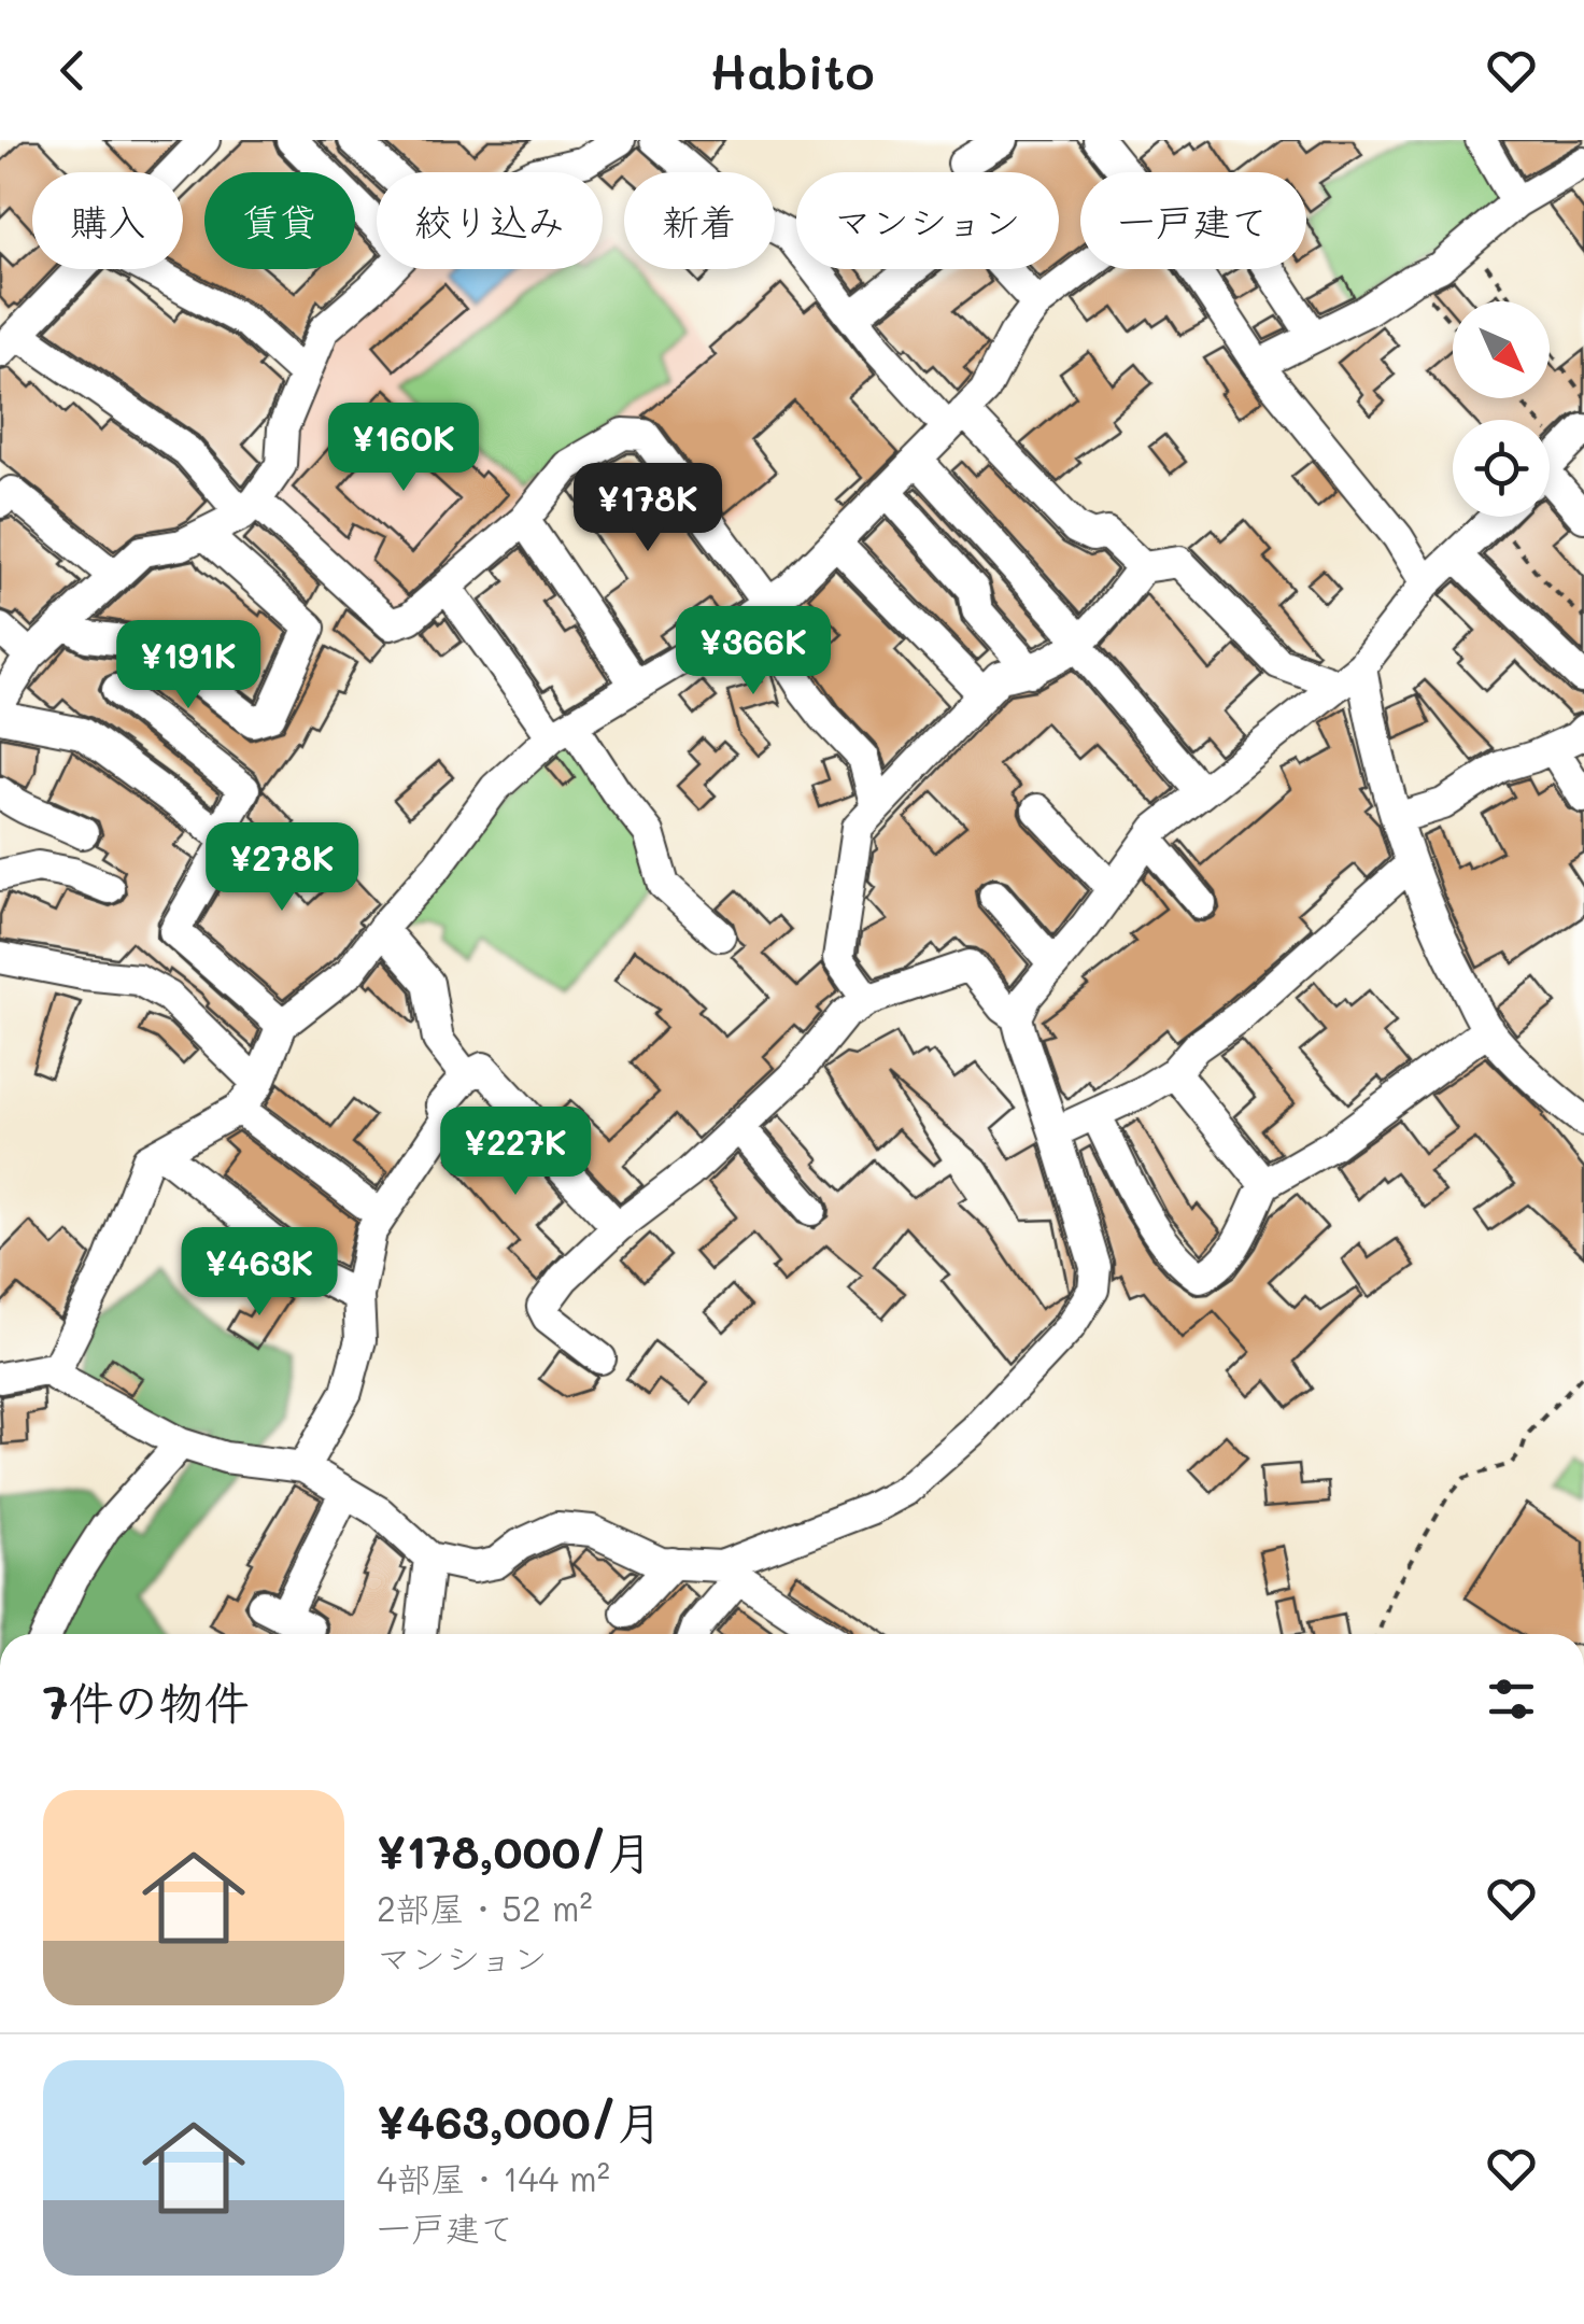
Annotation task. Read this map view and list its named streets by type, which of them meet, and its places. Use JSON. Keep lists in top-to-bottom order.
{
  "north": "bottom right",
  "page": {
    "header": "Habito",
    "chip": [
      "購入",
      "賃貸",
      "絞り込み",
      "新着",
      "マンション",
      "一戸建て"
    ],
    "price": [
      "¥160K",
      "¥178K",
      "¥366K",
      "¥191K",
      "¥278K",
      "¥227K",
      "¥463K"
    ],
    "heading": "7件の物件",
    "list": [
      {
        "name": "¥178,000/月",
        "note": "2部屋 · 52 m² · マンション"
      },
      {
        "name": "¥463,000/月",
        "note": "4部屋 · 144 m² · 一戸建て"
      }
    ]
  }
}
